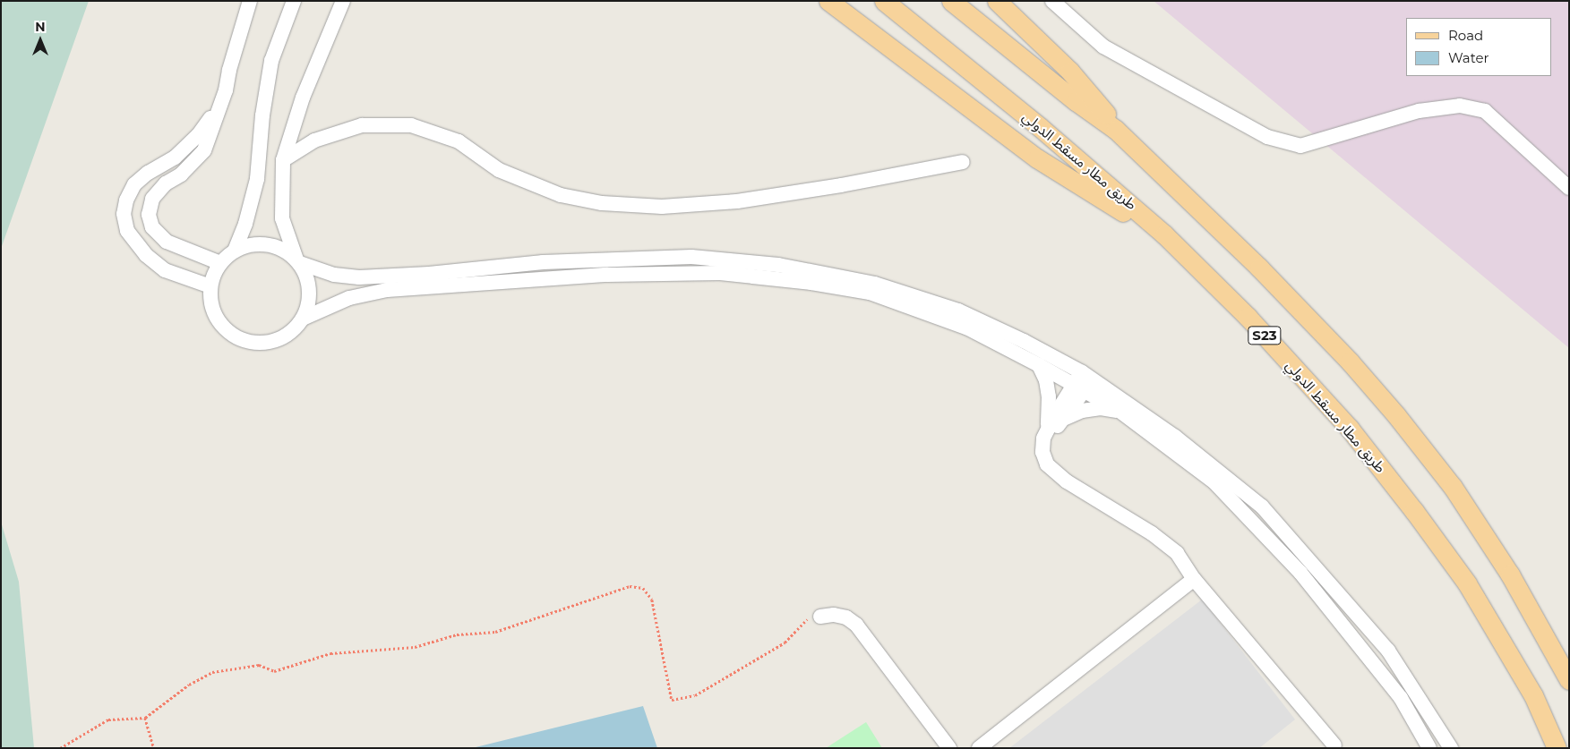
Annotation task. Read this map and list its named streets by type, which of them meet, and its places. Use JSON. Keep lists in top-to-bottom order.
{
  "streets": {
    "main road": ["طريق مطار مسقط الدولي", "S23"]
  },
  "legend": ["Road", "Water"],
  "north": "top"
}
